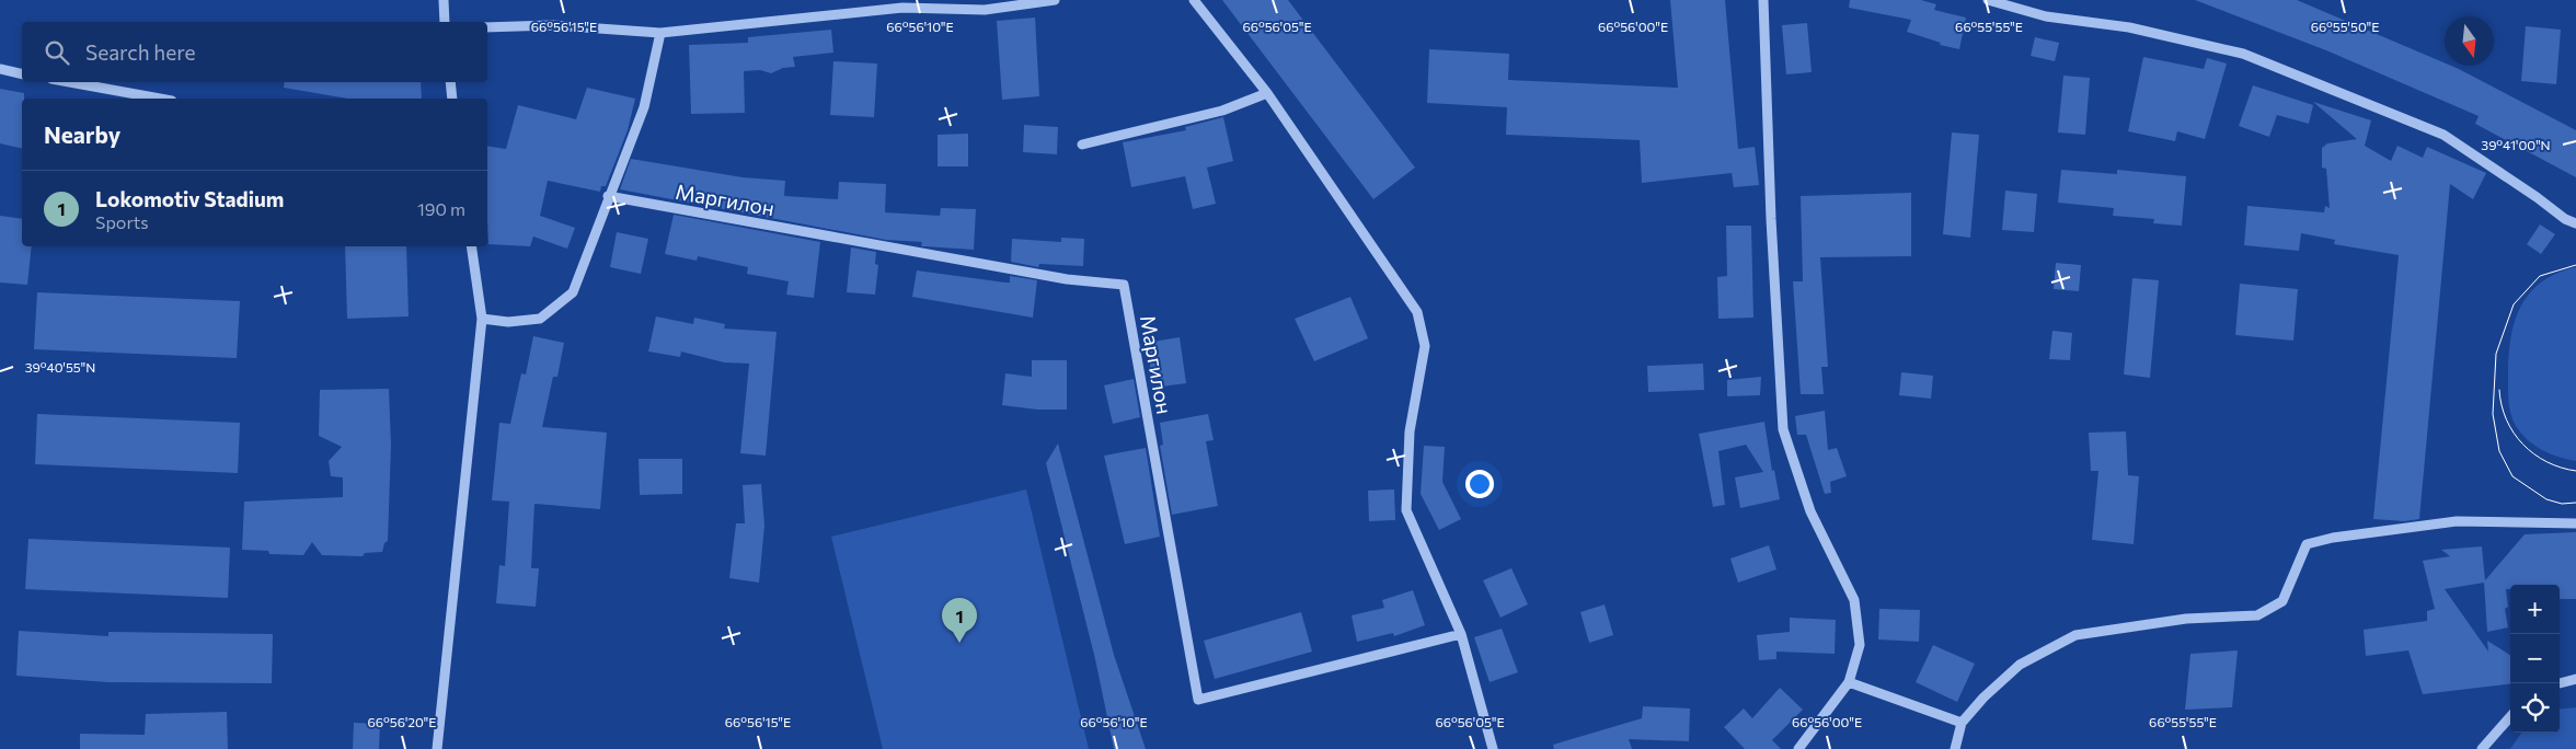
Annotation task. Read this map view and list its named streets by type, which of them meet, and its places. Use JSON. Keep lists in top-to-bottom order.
{
  "streets": {
    "street": ["Маргилон"]
  },
  "north": "bottom",
  "page": {
    "search": "Search here",
    "heading": "Nearby",
    "list": [
      {
        "mark": "1",
        "name": "Lokomotiv Stadium",
        "note": "Sports",
        "value": "190 m"
      }
    ],
    "map_buttons": ["+", "−"],
    "pins": "1"
  },
  "coordinates": [
    "66°56'15\"E",
    "66°56'10\"E",
    "66°56'05\"E",
    "66°56'00\"E",
    "66°55'55\"E",
    "66°55'50\"E",
    "39°41'00\"N",
    "39°40'55\"N",
    "66°56'20\"E"
  ]
}
